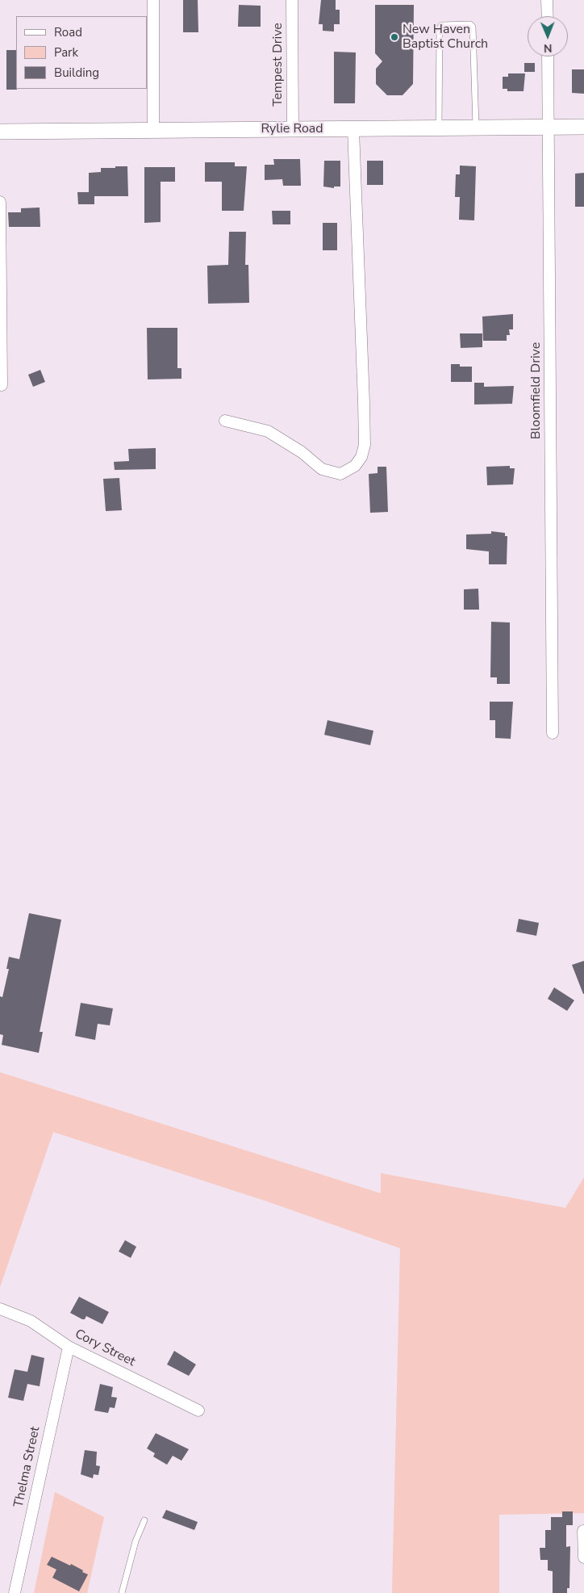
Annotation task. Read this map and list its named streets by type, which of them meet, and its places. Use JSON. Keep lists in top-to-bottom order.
{
  "streets": {
    "street": [
      "Tempest Drive",
      "Rylie Road",
      "Bloomfield Drive",
      "Cory Street",
      "Thelma Street"
    ]
  },
  "crossings": [
    ["Tempest Drive", "Rylie Road"],
    ["Rylie Road", "Bloomfield Drive"],
    ["Cory Street", "Thelma Street"]
  ],
  "places": ["New Haven Baptist Church"],
  "legend": ["Road", "Park", "Building"],
  "north": "bottom"
}
